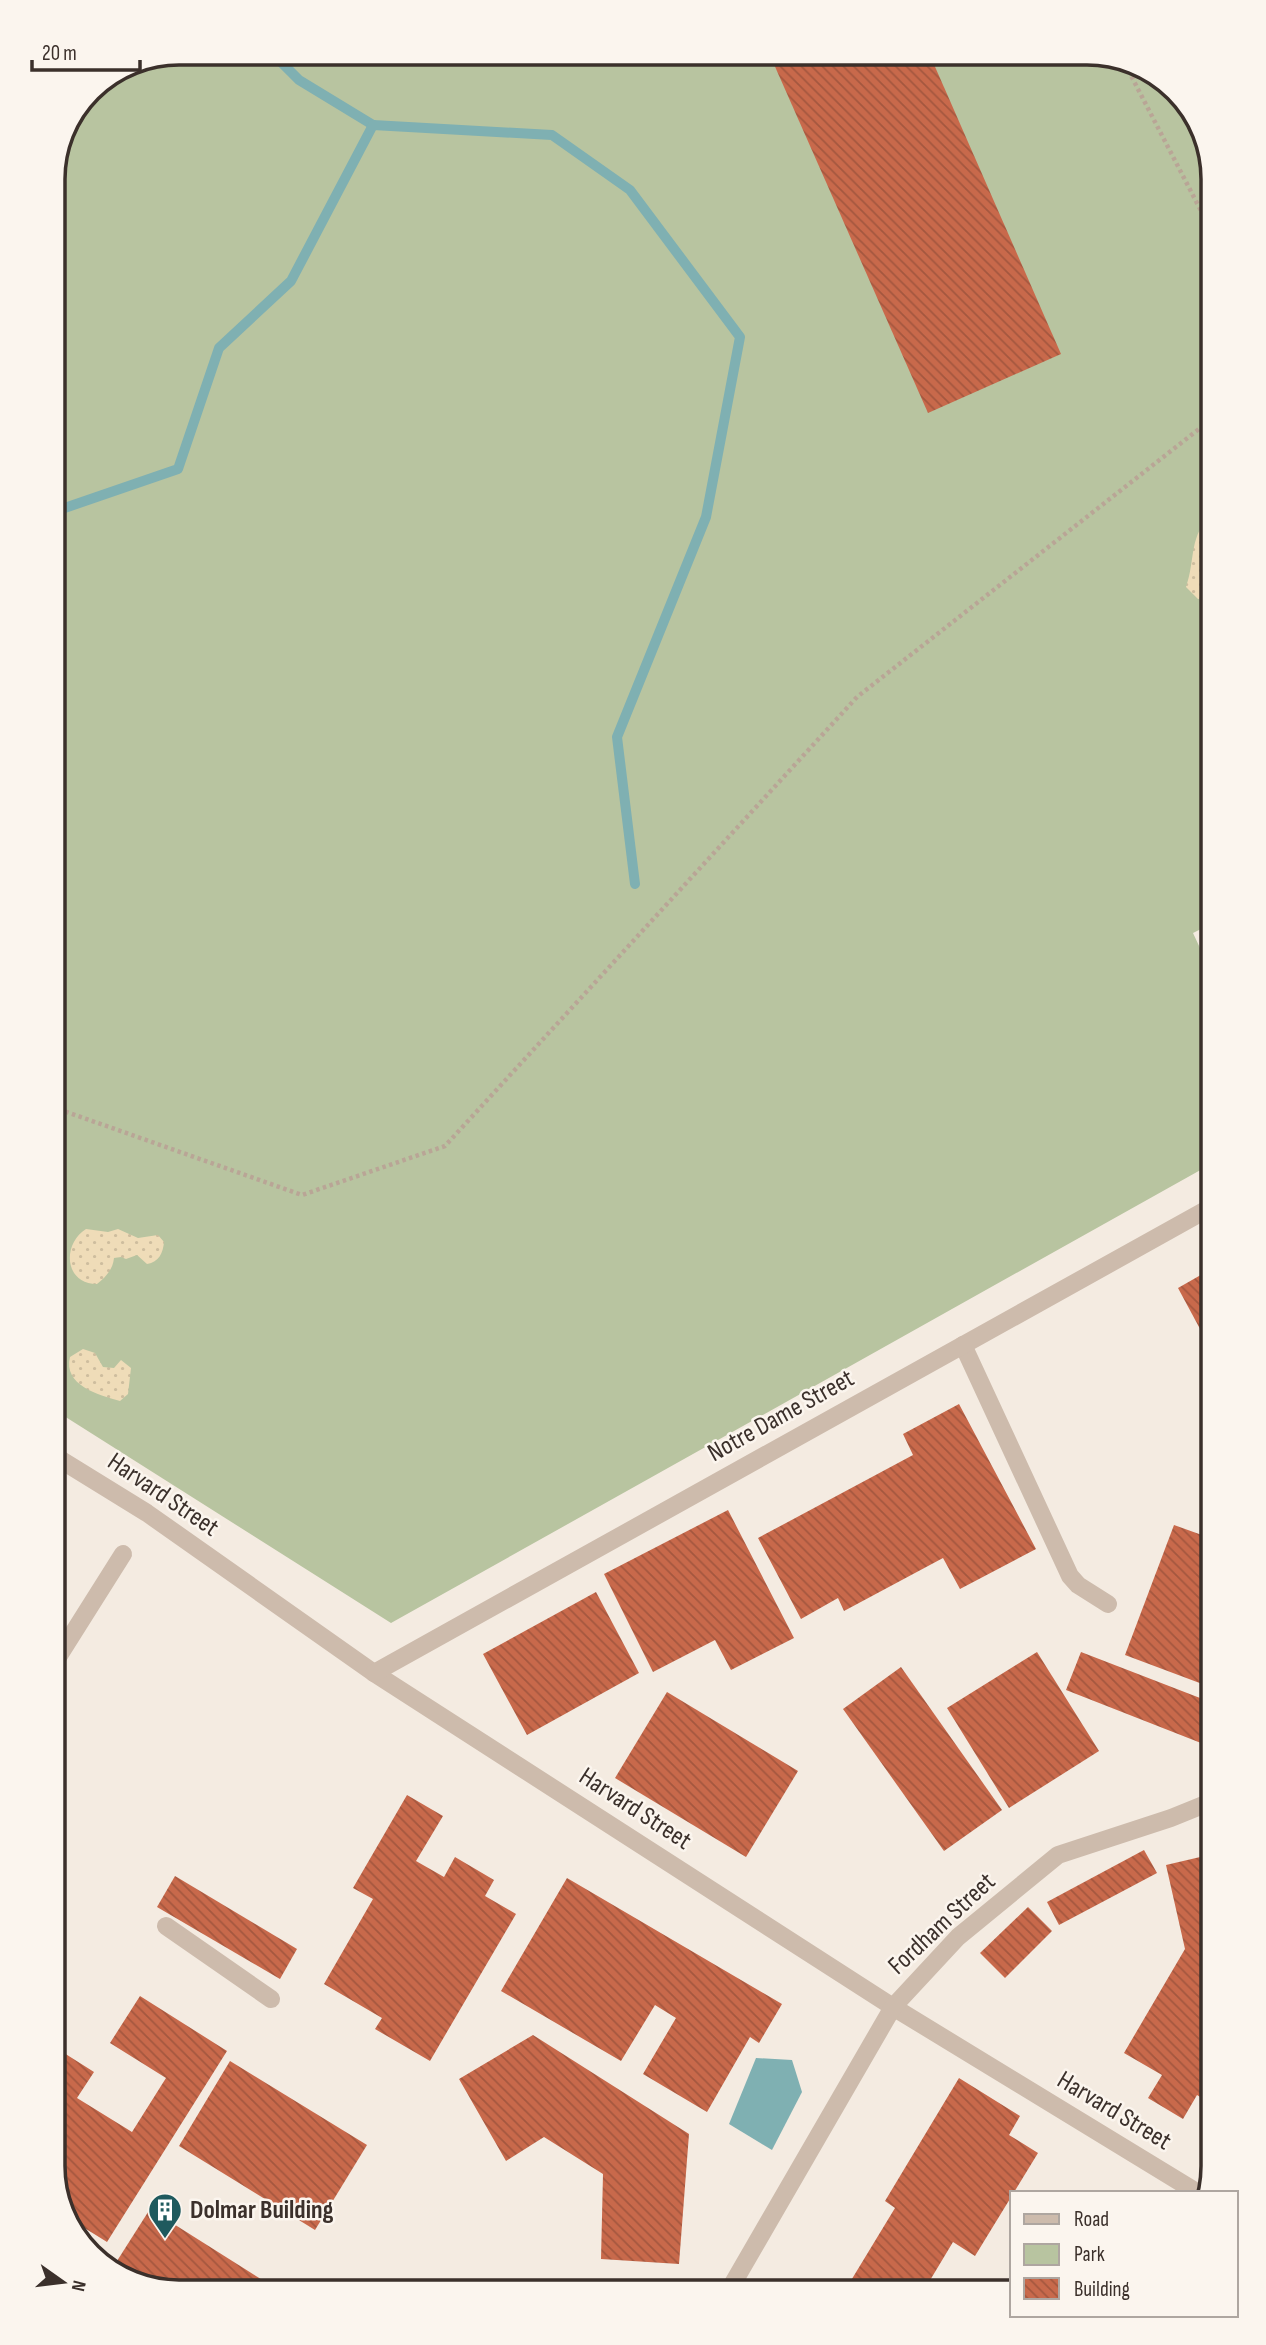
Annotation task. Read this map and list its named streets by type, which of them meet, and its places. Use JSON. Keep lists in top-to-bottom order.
{
  "streets": {
    "street": ["Notre Dame Street", "Harvard Street", "Fordham Street"]
  },
  "crossings": [
    ["Notre Dame Street", "Harvard Street"],
    ["Harvard Street", "Fordham Street"]
  ],
  "places": {
    "building": ["Dolmar Building"]
  },
  "legend": ["Road", "Park", "Building"],
  "scale_bar": "20 m",
  "north": "right"
}
